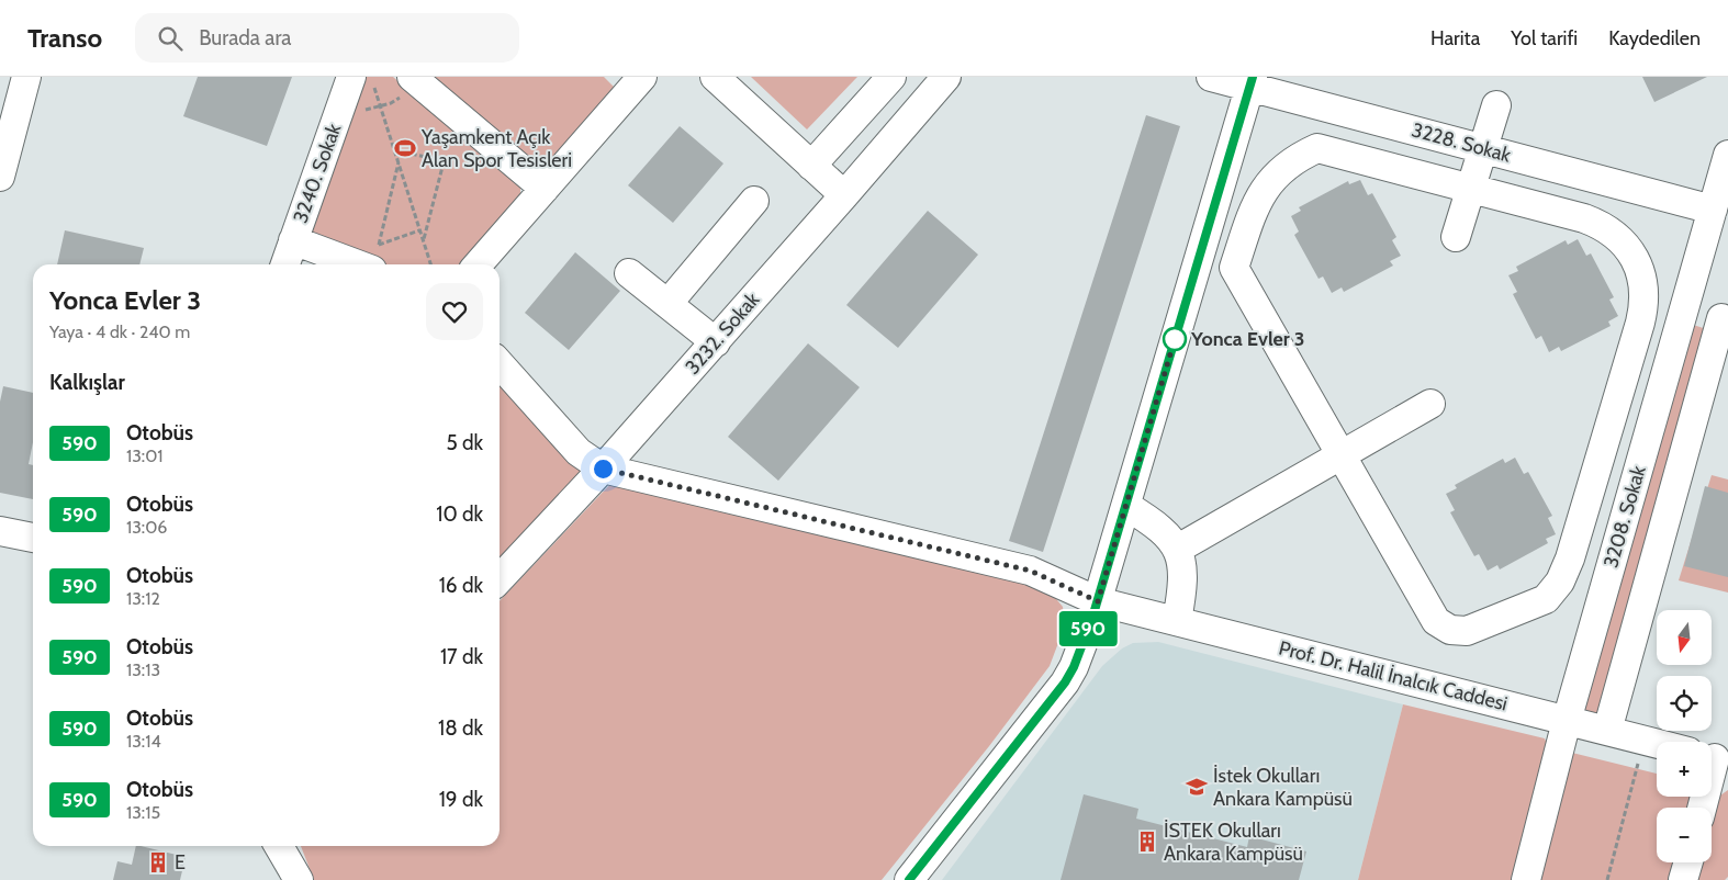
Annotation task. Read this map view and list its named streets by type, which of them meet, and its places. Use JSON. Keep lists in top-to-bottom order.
{
  "streets": {
    "street": [
      "3228. Sokak",
      "3240. Sokak",
      "3232. Sokak",
      "3208. Sokak",
      "Prof. Dr. Halil İnalcık Caddesi"
    ]
  },
  "crossings": [
    ["3228. Sokak", "3208. Sokak"],
    ["3232. Sokak", "Prof. Dr. Halil İnalcık Caddesi"],
    ["3208. Sokak", "Prof. Dr. Halil İnalcık Caddesi"]
  ],
  "places": {
    "sports": ["Yaşamkent Açık Alan Spor Tesisleri"],
    "other": ["Yonca Evler 3"],
    "school or university": ["İstek Okulları Ankara Kampüsü"],
    "building": ["İSTEK Okulları Ankara Kampüsü", "E"]
  },
  "lines": ["bus line 590"],
  "north": "bottom",
  "page": {
    "header": "Transo",
    "search": "Burada ara",
    "nav": ["Harita", "Yol tarifi", "Kaydedilen"],
    "on_map": "590",
    "heading": [
      ["Yonca Evler 3", "Yaya · 4 dk · 240 m"],
      "Kalkışlar"
    ],
    "list": [
      {
        "mark": "590",
        "name": "Otobüs",
        "note": "13:01",
        "value": "5 dk"
      },
      {
        "mark": "590",
        "name": "Otobüs",
        "note": "13:06",
        "value": "10 dk"
      },
      {
        "mark": "590",
        "name": "Otobüs",
        "note": "13:12",
        "value": "16 dk"
      },
      {
        "mark": "590",
        "name": "Otobüs",
        "note": "13:13",
        "value": "17 dk"
      },
      {
        "mark": "590",
        "name": "Otobüs",
        "note": "13:14",
        "value": "18 dk"
      },
      {
        "mark": "590",
        "name": "Otobüs",
        "note": "13:15",
        "value": "19 dk"
      }
    ],
    "map_buttons": ["+", "−"]
  }
}
